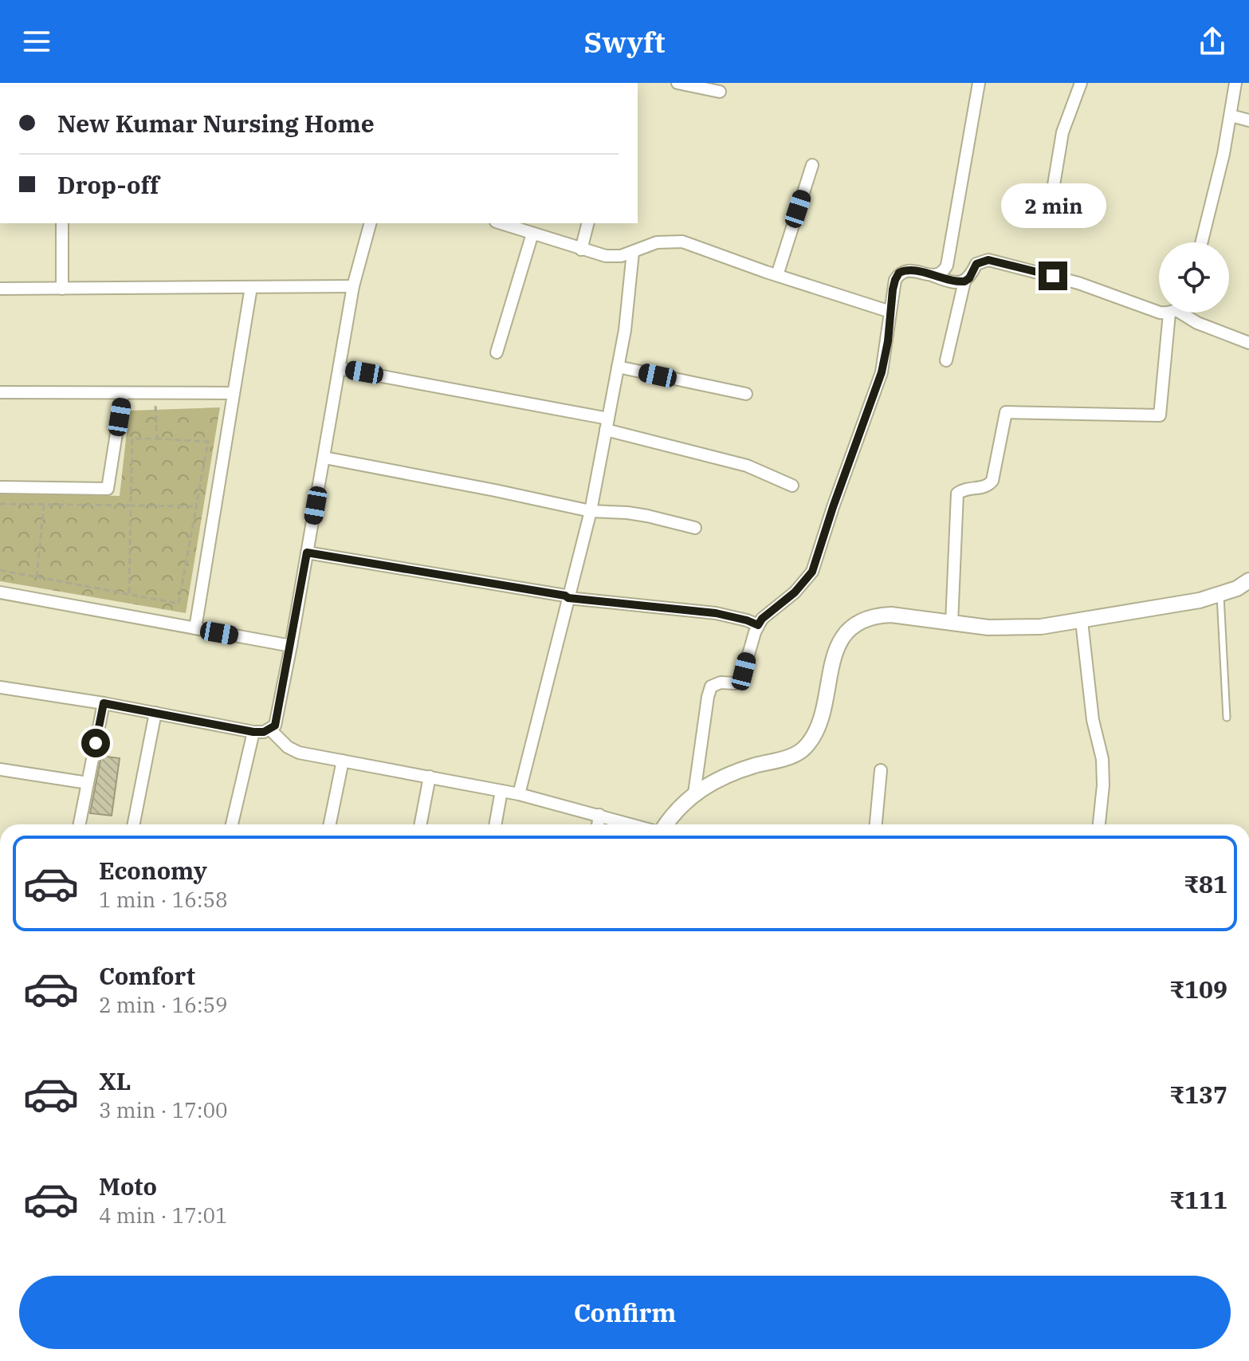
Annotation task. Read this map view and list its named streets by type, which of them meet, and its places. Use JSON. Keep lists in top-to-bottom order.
{
  "page": {
    "header": "Swyft",
    "banner": ["New Kumar Nursing Home", "Drop-off"],
    "bubble": "2 min",
    "list": [
      {
        "name": "Economy",
        "note": "1 min · 16:58",
        "value": "₹81"
      },
      {
        "name": "Comfort",
        "note": "2 min · 16:59",
        "value": "₹109"
      },
      {
        "name": "XL",
        "note": "3 min · 17:00",
        "value": "₹137"
      },
      {
        "name": "Moto",
        "note": "4 min · 17:01",
        "value": "₹111"
      }
    ],
    "buttons": "Confirm"
  }
}
